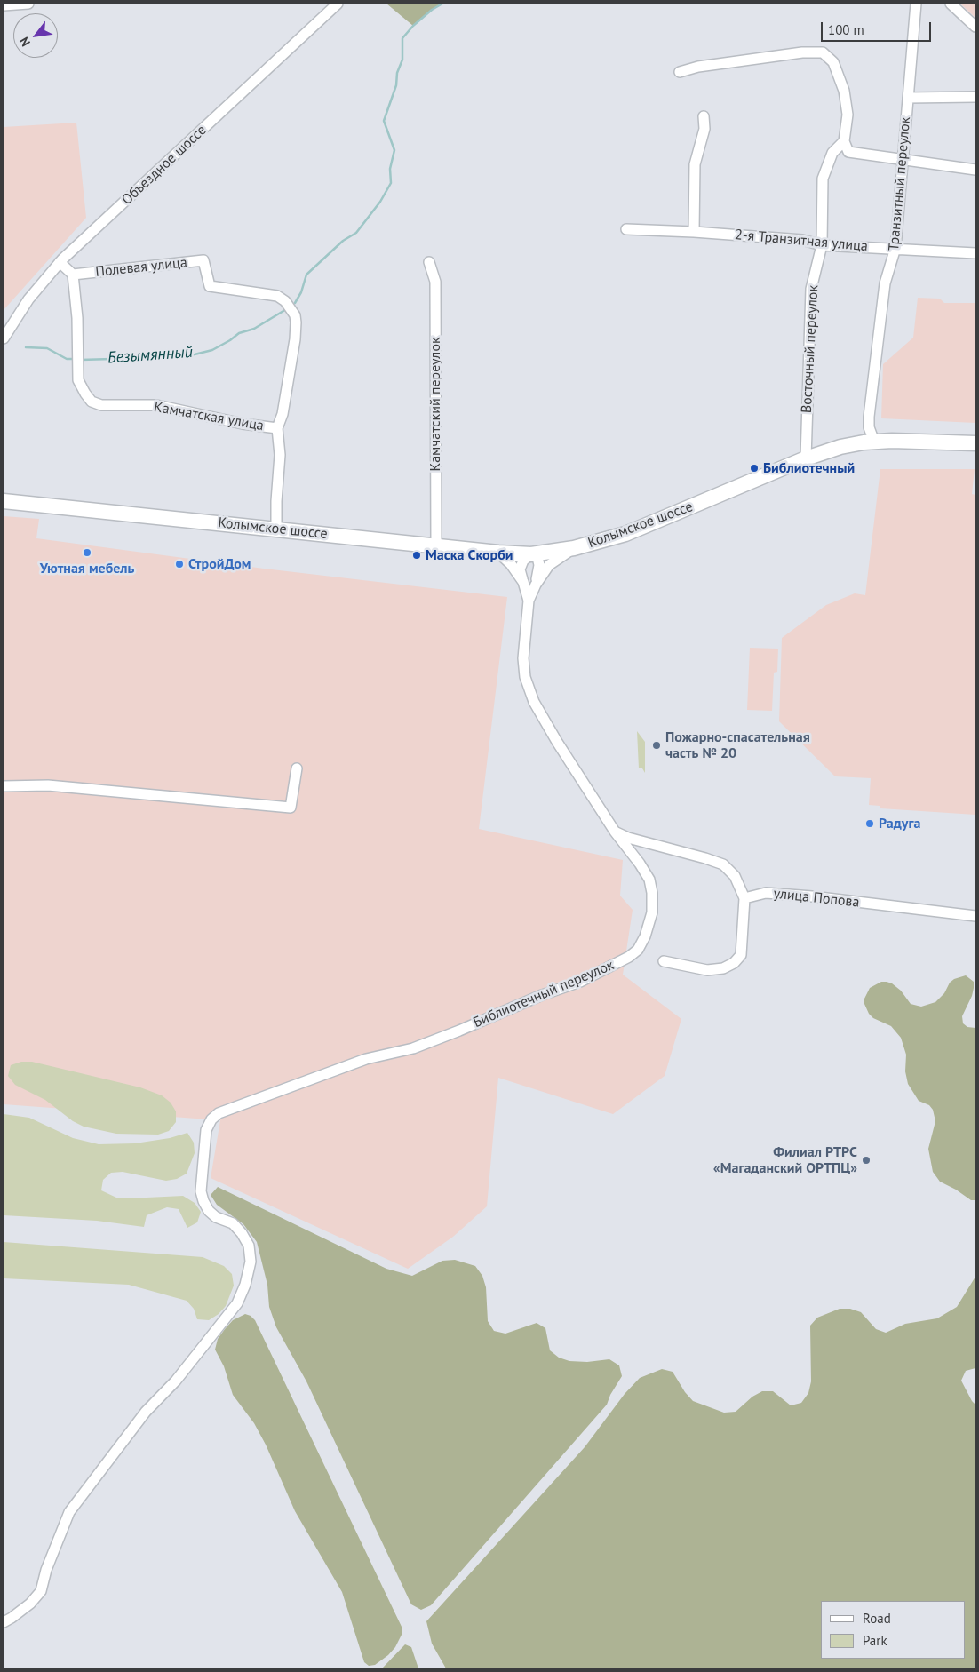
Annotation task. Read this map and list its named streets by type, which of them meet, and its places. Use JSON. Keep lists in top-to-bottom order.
{
  "streets": {
    "highway": ["Колымское шоссе"],
    "street": [
      "Объездное шоссе",
      "Транзитный переулок",
      "2-я Транзитная улица",
      "Полевая улица",
      "Восточный переулок",
      "Камчатский переулок",
      "Камчатская улица",
      "улица Попова",
      "Библиотечный переулок"
    ]
  },
  "crossings": [
    ["Транзитный переулок", "2-я Транзитная улица"],
    ["Транзитный переулок", "Колымское шоссе"],
    ["2-я Транзитная улица", "Восточный переулок"],
    ["Полевая улица", "Камчатская улица"],
    ["Восточный переулок", "Колымское шоссе"],
    ["Камчатский переулок", "Колымское шоссе"],
    ["Камчатская улица", "Колымское шоссе"],
    ["Колымское шоссе", "Библиотечный переулок"]
  ],
  "water": ["Безымянный"],
  "places": [
    "Библиотечный",
    "Уютная мебель",
    "Маска Скорби",
    "СтройДом",
    "Пожарно-спасательная часть № 20",
    "Радуга",
    "Филиал РТРС «Магаданский ОРТПЦ»"
  ],
  "legend": ["Road", "Park"],
  "scale_bar": "100 m",
  "north": "bottom left"
}
